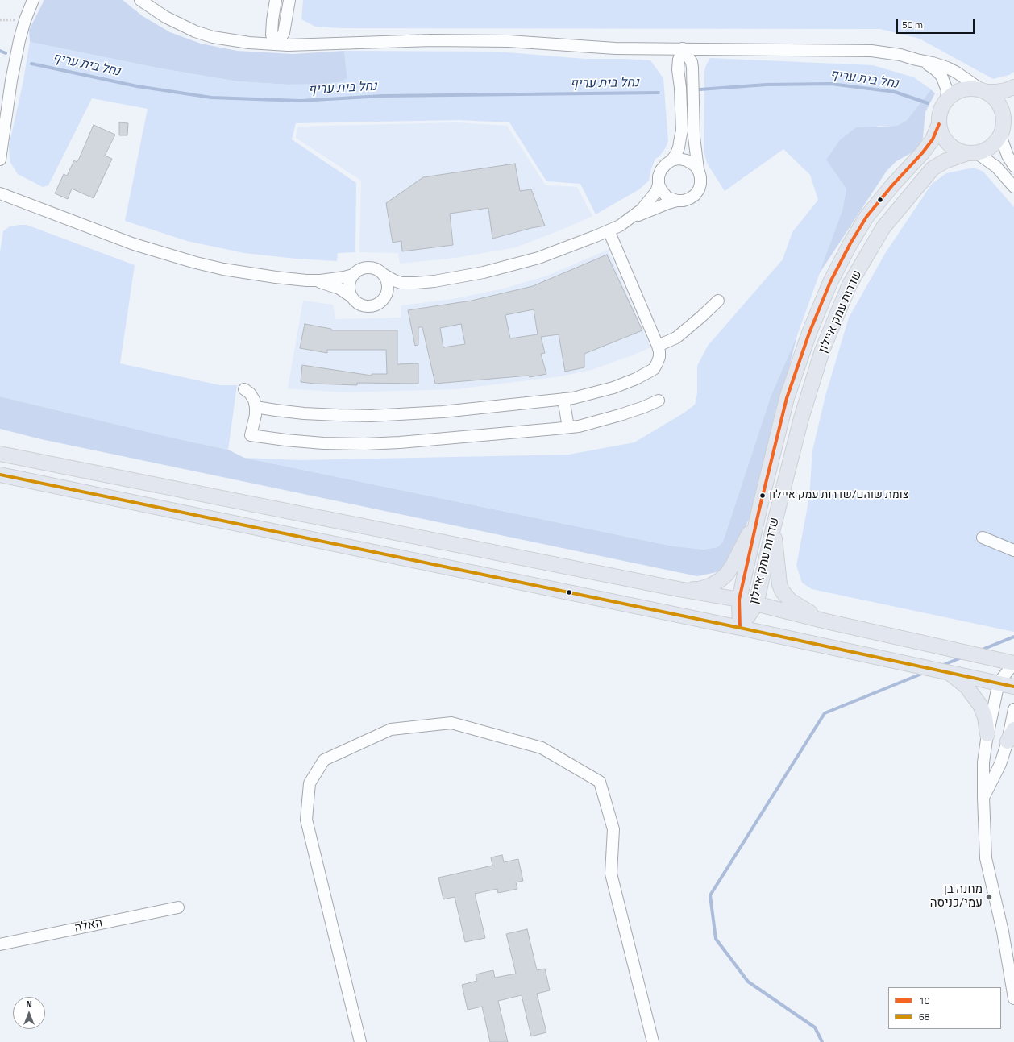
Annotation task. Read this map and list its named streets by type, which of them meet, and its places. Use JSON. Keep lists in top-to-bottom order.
{
  "streets": {
    "main road": ["שדרות עמק איילון"],
    "street": ["האלה"]
  },
  "water": ["נחל בית עריף"],
  "places": ["צומת שוהם/שדרות עמק איילון", "מחנה בן עמי/כניסה"],
  "lines": ["transit line 10", "transit line 68"],
  "legend": ["10", "68"],
  "scale_bar": "50 m",
  "north": "top"
}
